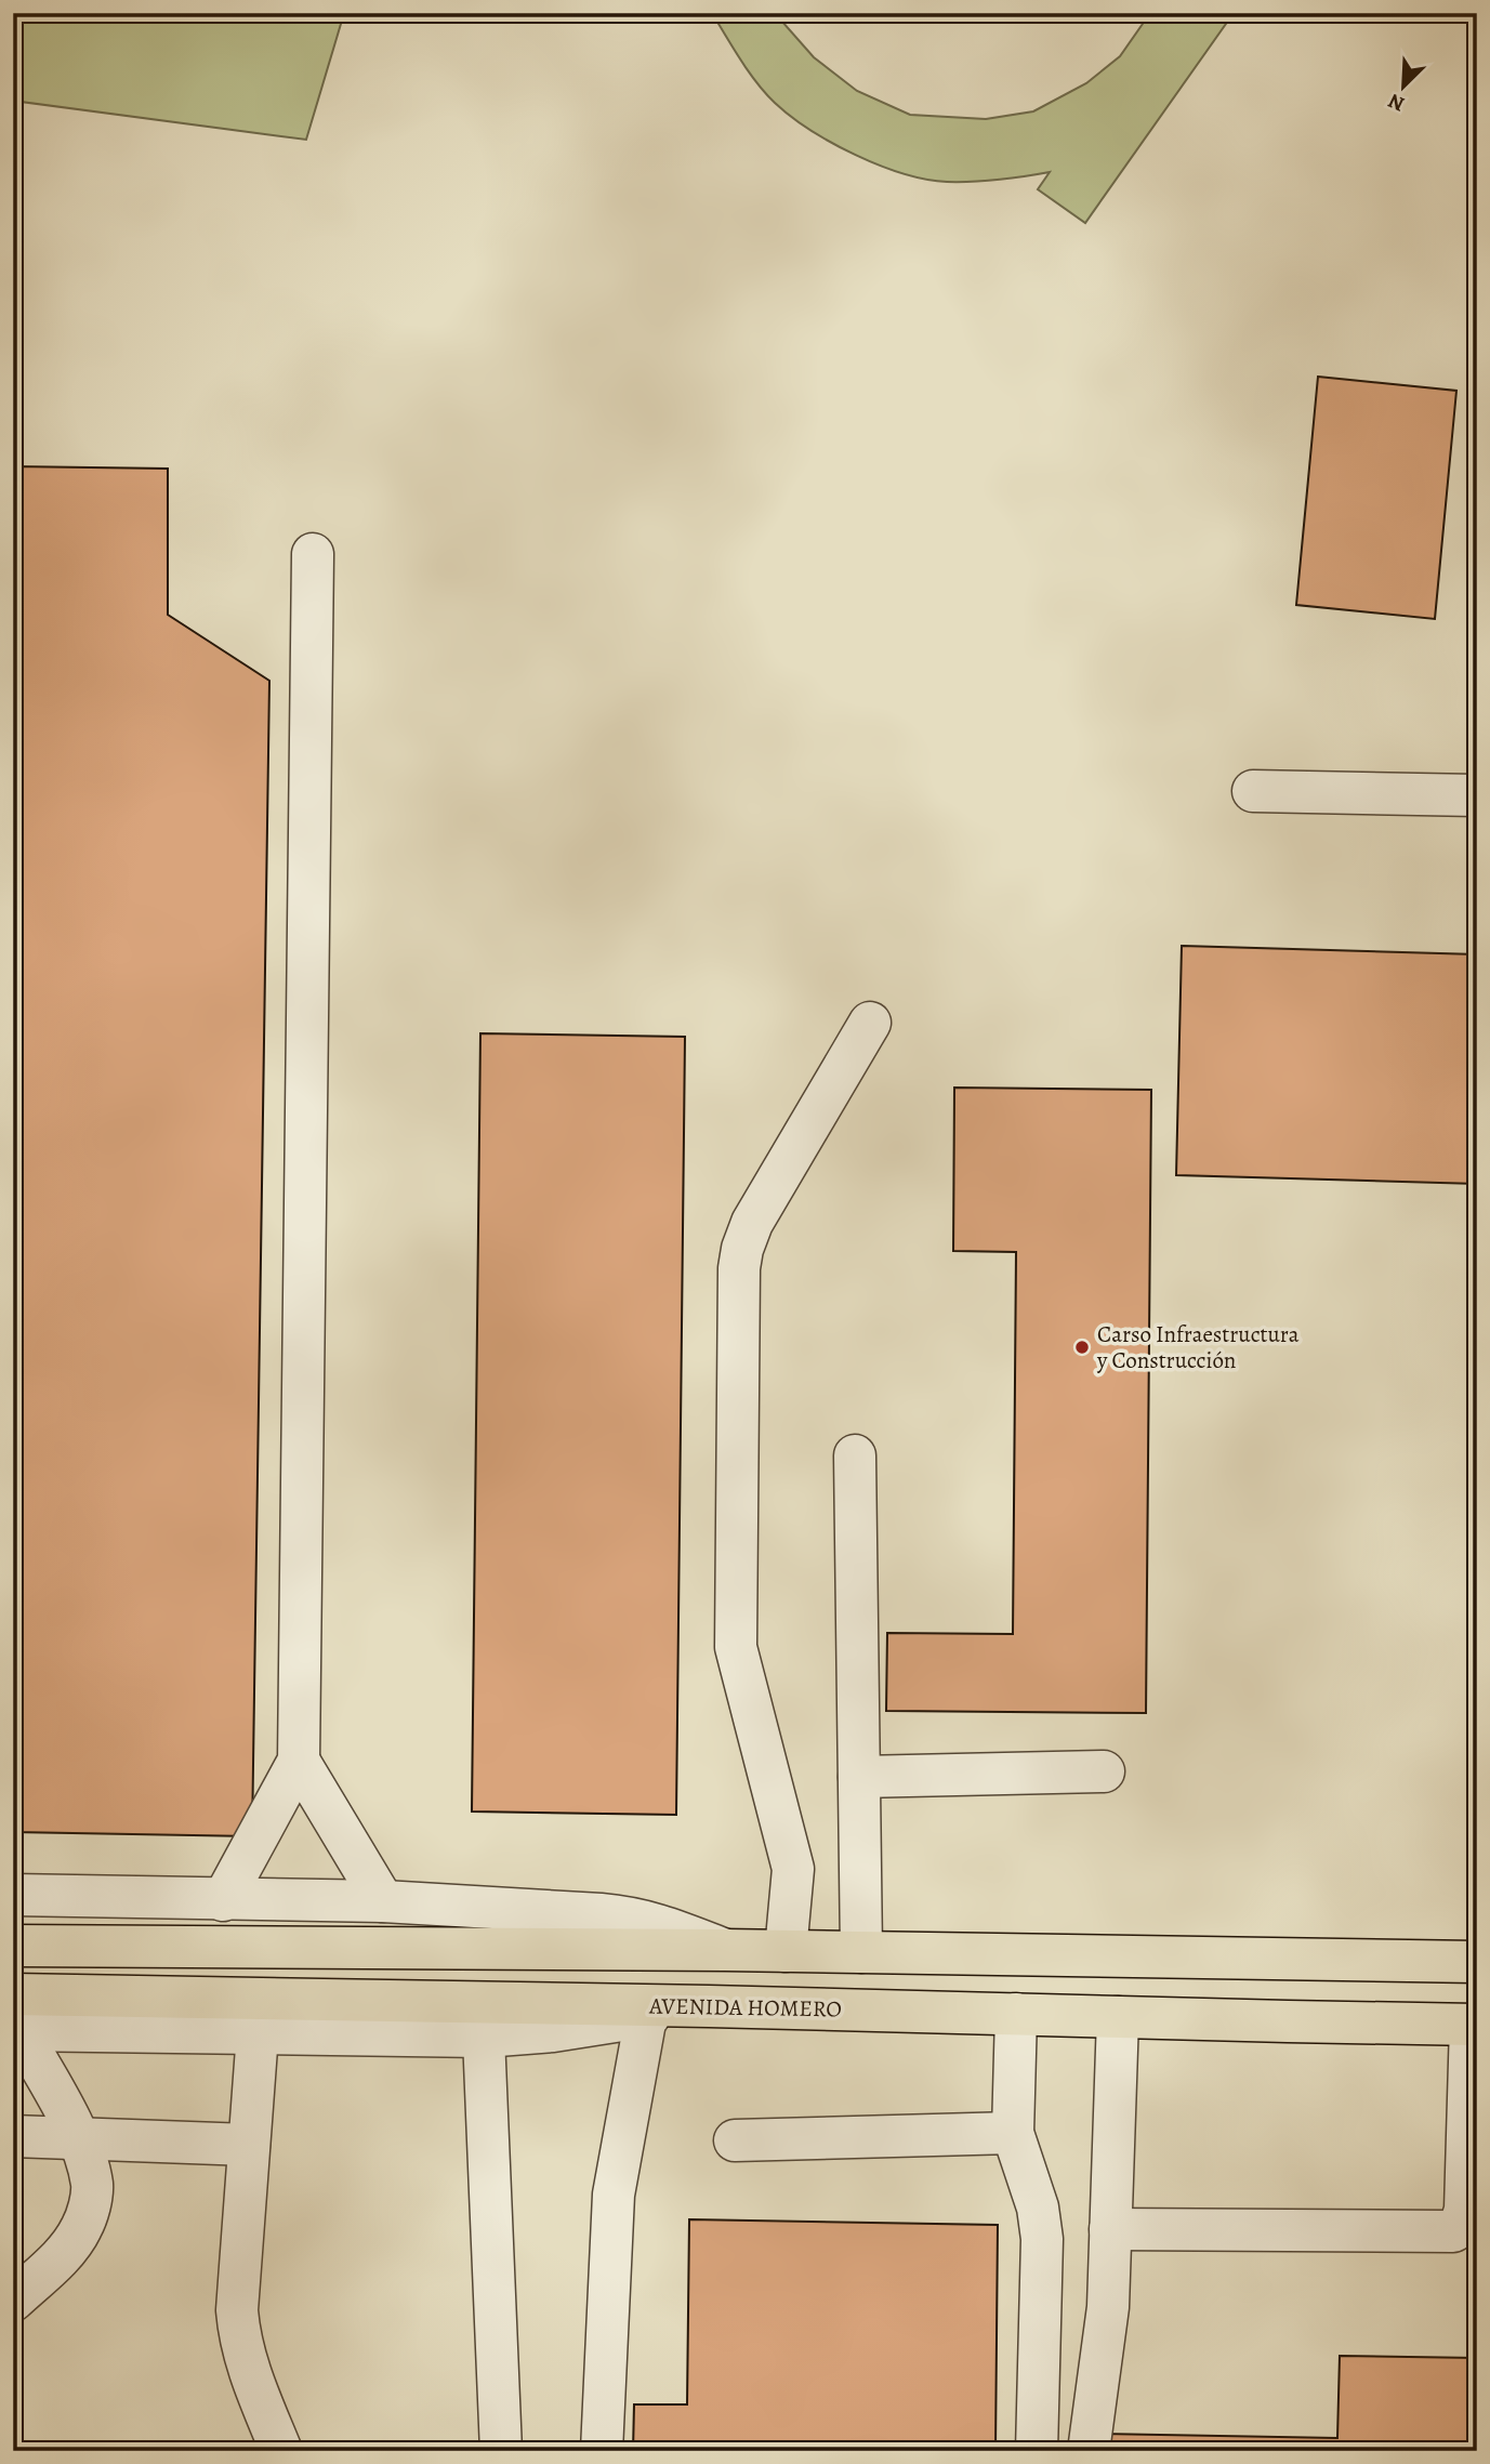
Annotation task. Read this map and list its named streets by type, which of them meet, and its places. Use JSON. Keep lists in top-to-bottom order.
{
  "streets": {
    "main road": ["AVENIDA HOMERO"]
  },
  "places": ["Carso Infraestructura y Construcción"],
  "north": "bottom left"
}
